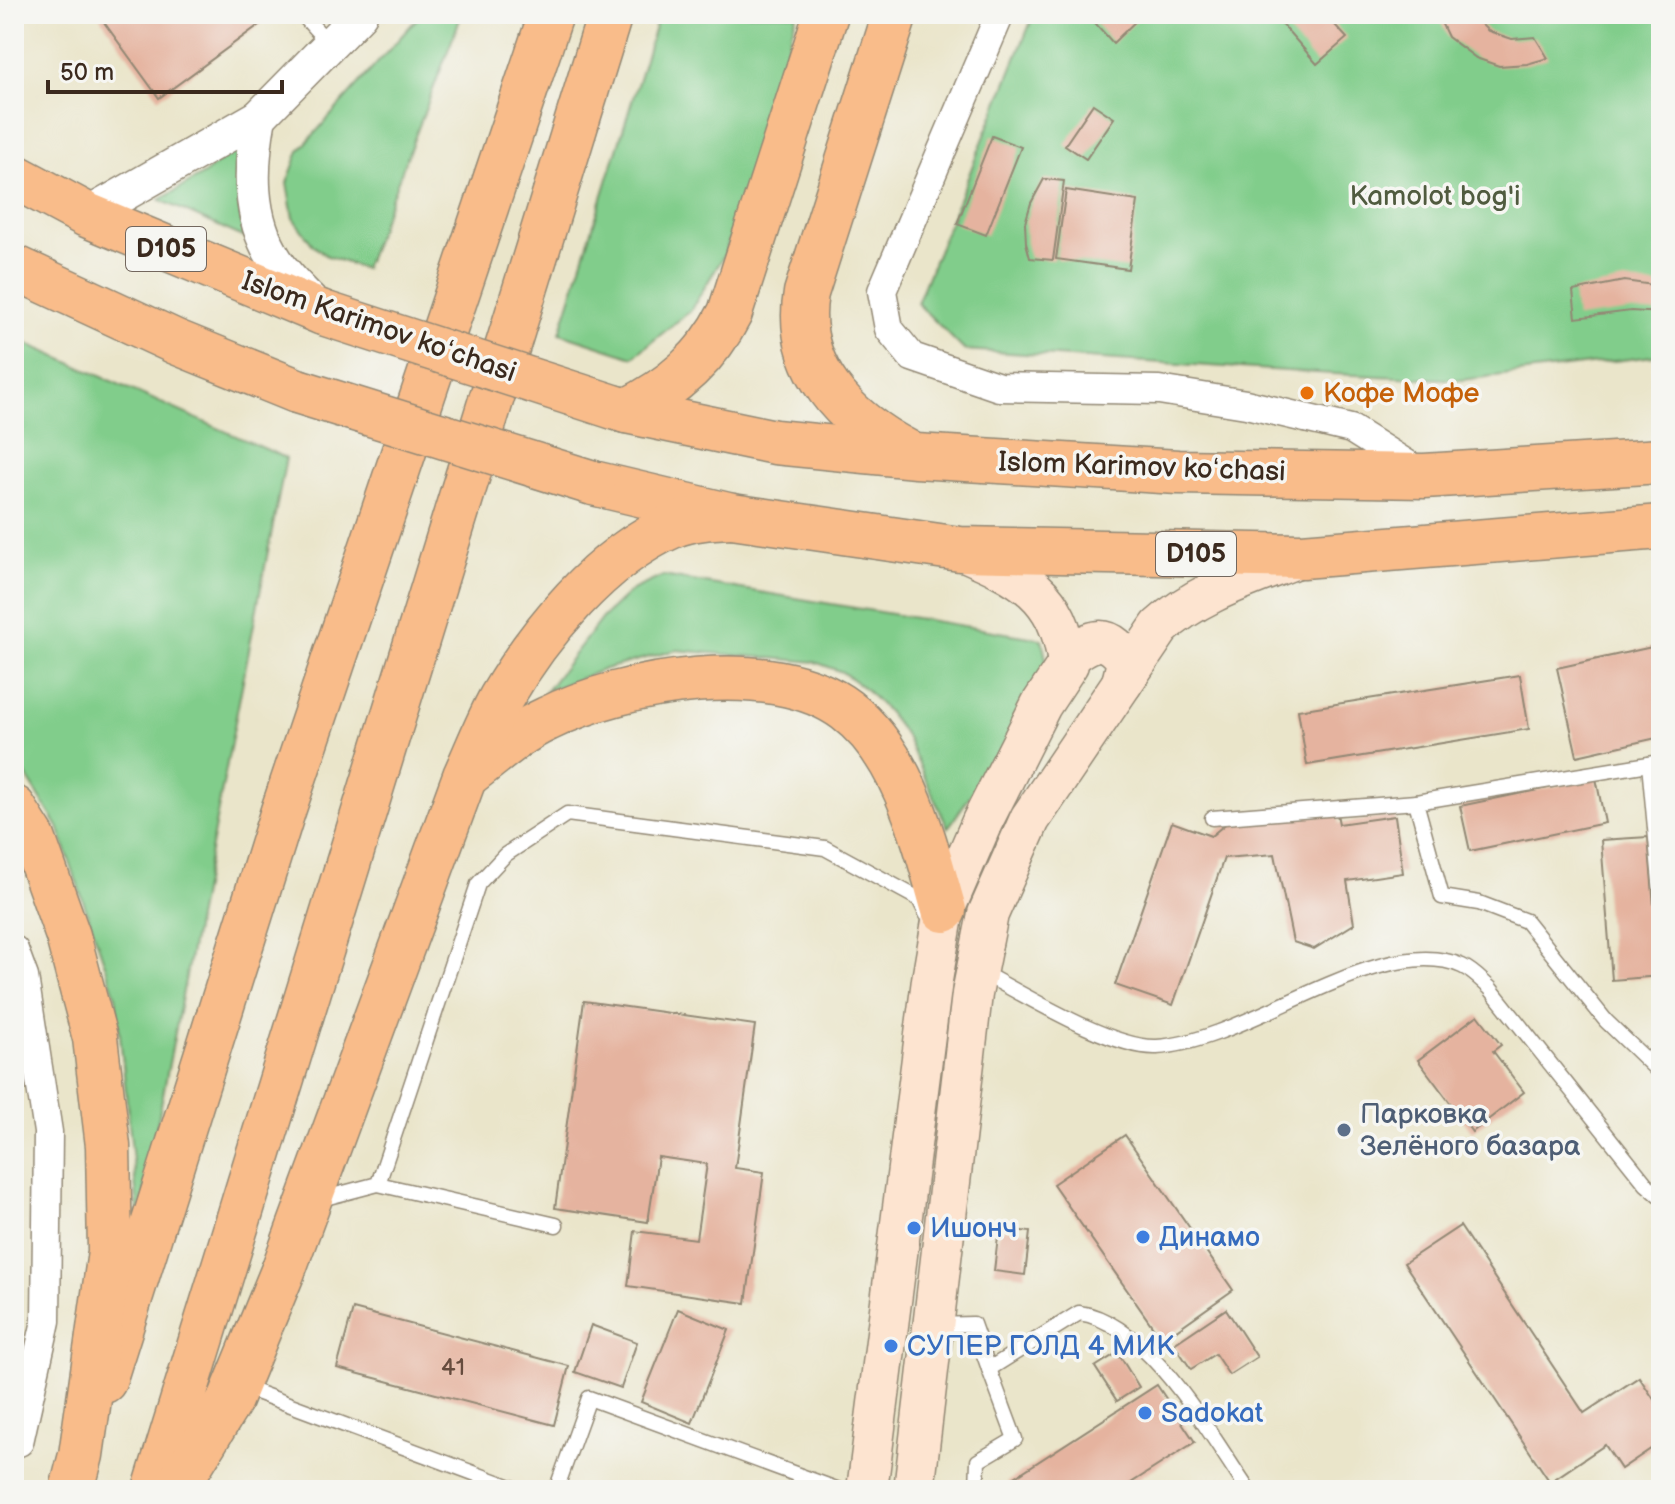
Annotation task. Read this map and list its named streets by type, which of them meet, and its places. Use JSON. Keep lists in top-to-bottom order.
{
  "streets": {
    "main road": ["D105", "Islom Karimov koʻchasi"]
  },
  "parks": ["Kamolot bog'i"],
  "places": [
    "Кофе Мофе",
    "Парковка Зелёного базара",
    "Ишонч",
    "Динамо",
    "СУПЕР ГОЛД 4 МИК",
    "Sadokat"
  ],
  "house_numbers": ["41"],
  "scale_bar": "50 m"
}
